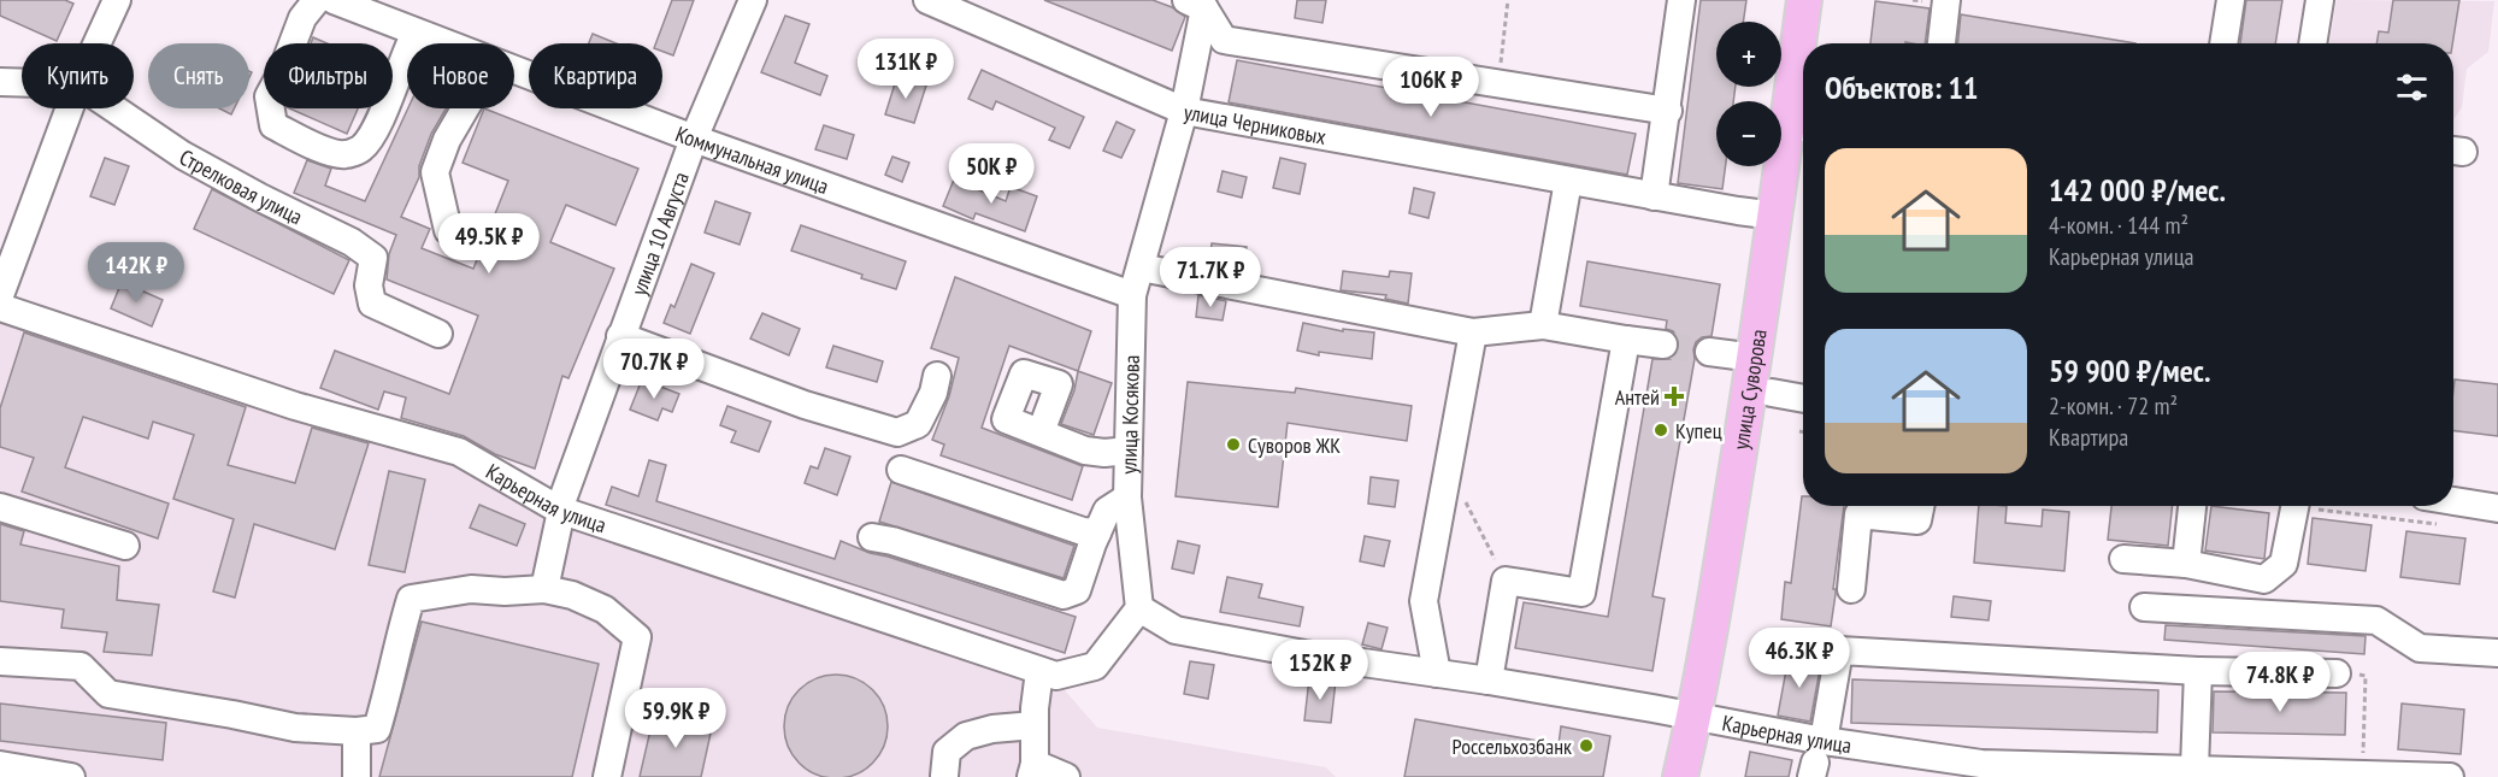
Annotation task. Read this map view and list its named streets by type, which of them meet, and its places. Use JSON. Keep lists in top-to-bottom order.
{
  "streets": {
    "main road": ["улица Суворова"],
    "street": [
      "улица Черниковых",
      "Коммунальная улица",
      "Стрелковая улица",
      "улица 10 Августа",
      "улица Косякова",
      "Карьерная улица"
    ]
  },
  "crossings": [
    ["улица Черниковых", "улица Суворова"],
    ["улица Черниковых", "улица Косякова"],
    ["Коммунальная улица", "улица 10 Августа"],
    ["Коммунальная улица", "улица Косякова"],
    ["улица 10 Августа", "Карьерная улица"],
    ["улица Суворова", "Карьерная улица"],
    ["улица Косякова", "Карьерная улица"]
  ],
  "places": {
    "health": ["Антей"],
    "other": ["Купец", "Суворов ЖК", "Россельхозбанк"]
  },
  "page": {
    "map_buttons": ["+", "−"],
    "price": [
      "131K ₽",
      "106K ₽",
      "50K ₽",
      "49.5K ₽",
      "142K ₽",
      "71.7K ₽",
      "70.7K ₽",
      "46.3K ₽",
      "152K ₽",
      "74.8K ₽",
      "59.9K ₽"
    ],
    "chip": [
      "Купить",
      "Снять",
      "Фильтры",
      "Новое",
      "Квартира"
    ],
    "heading": "Объектов: 11",
    "list": [
      {
        "name": "142 000 ₽/мес.",
        "note": "4-комн. · 144 m² · Карьерная улица"
      },
      {
        "name": "59 900 ₽/мес.",
        "note": "2-комн. · 72 m² · Квартира"
      }
    ]
  }
}
